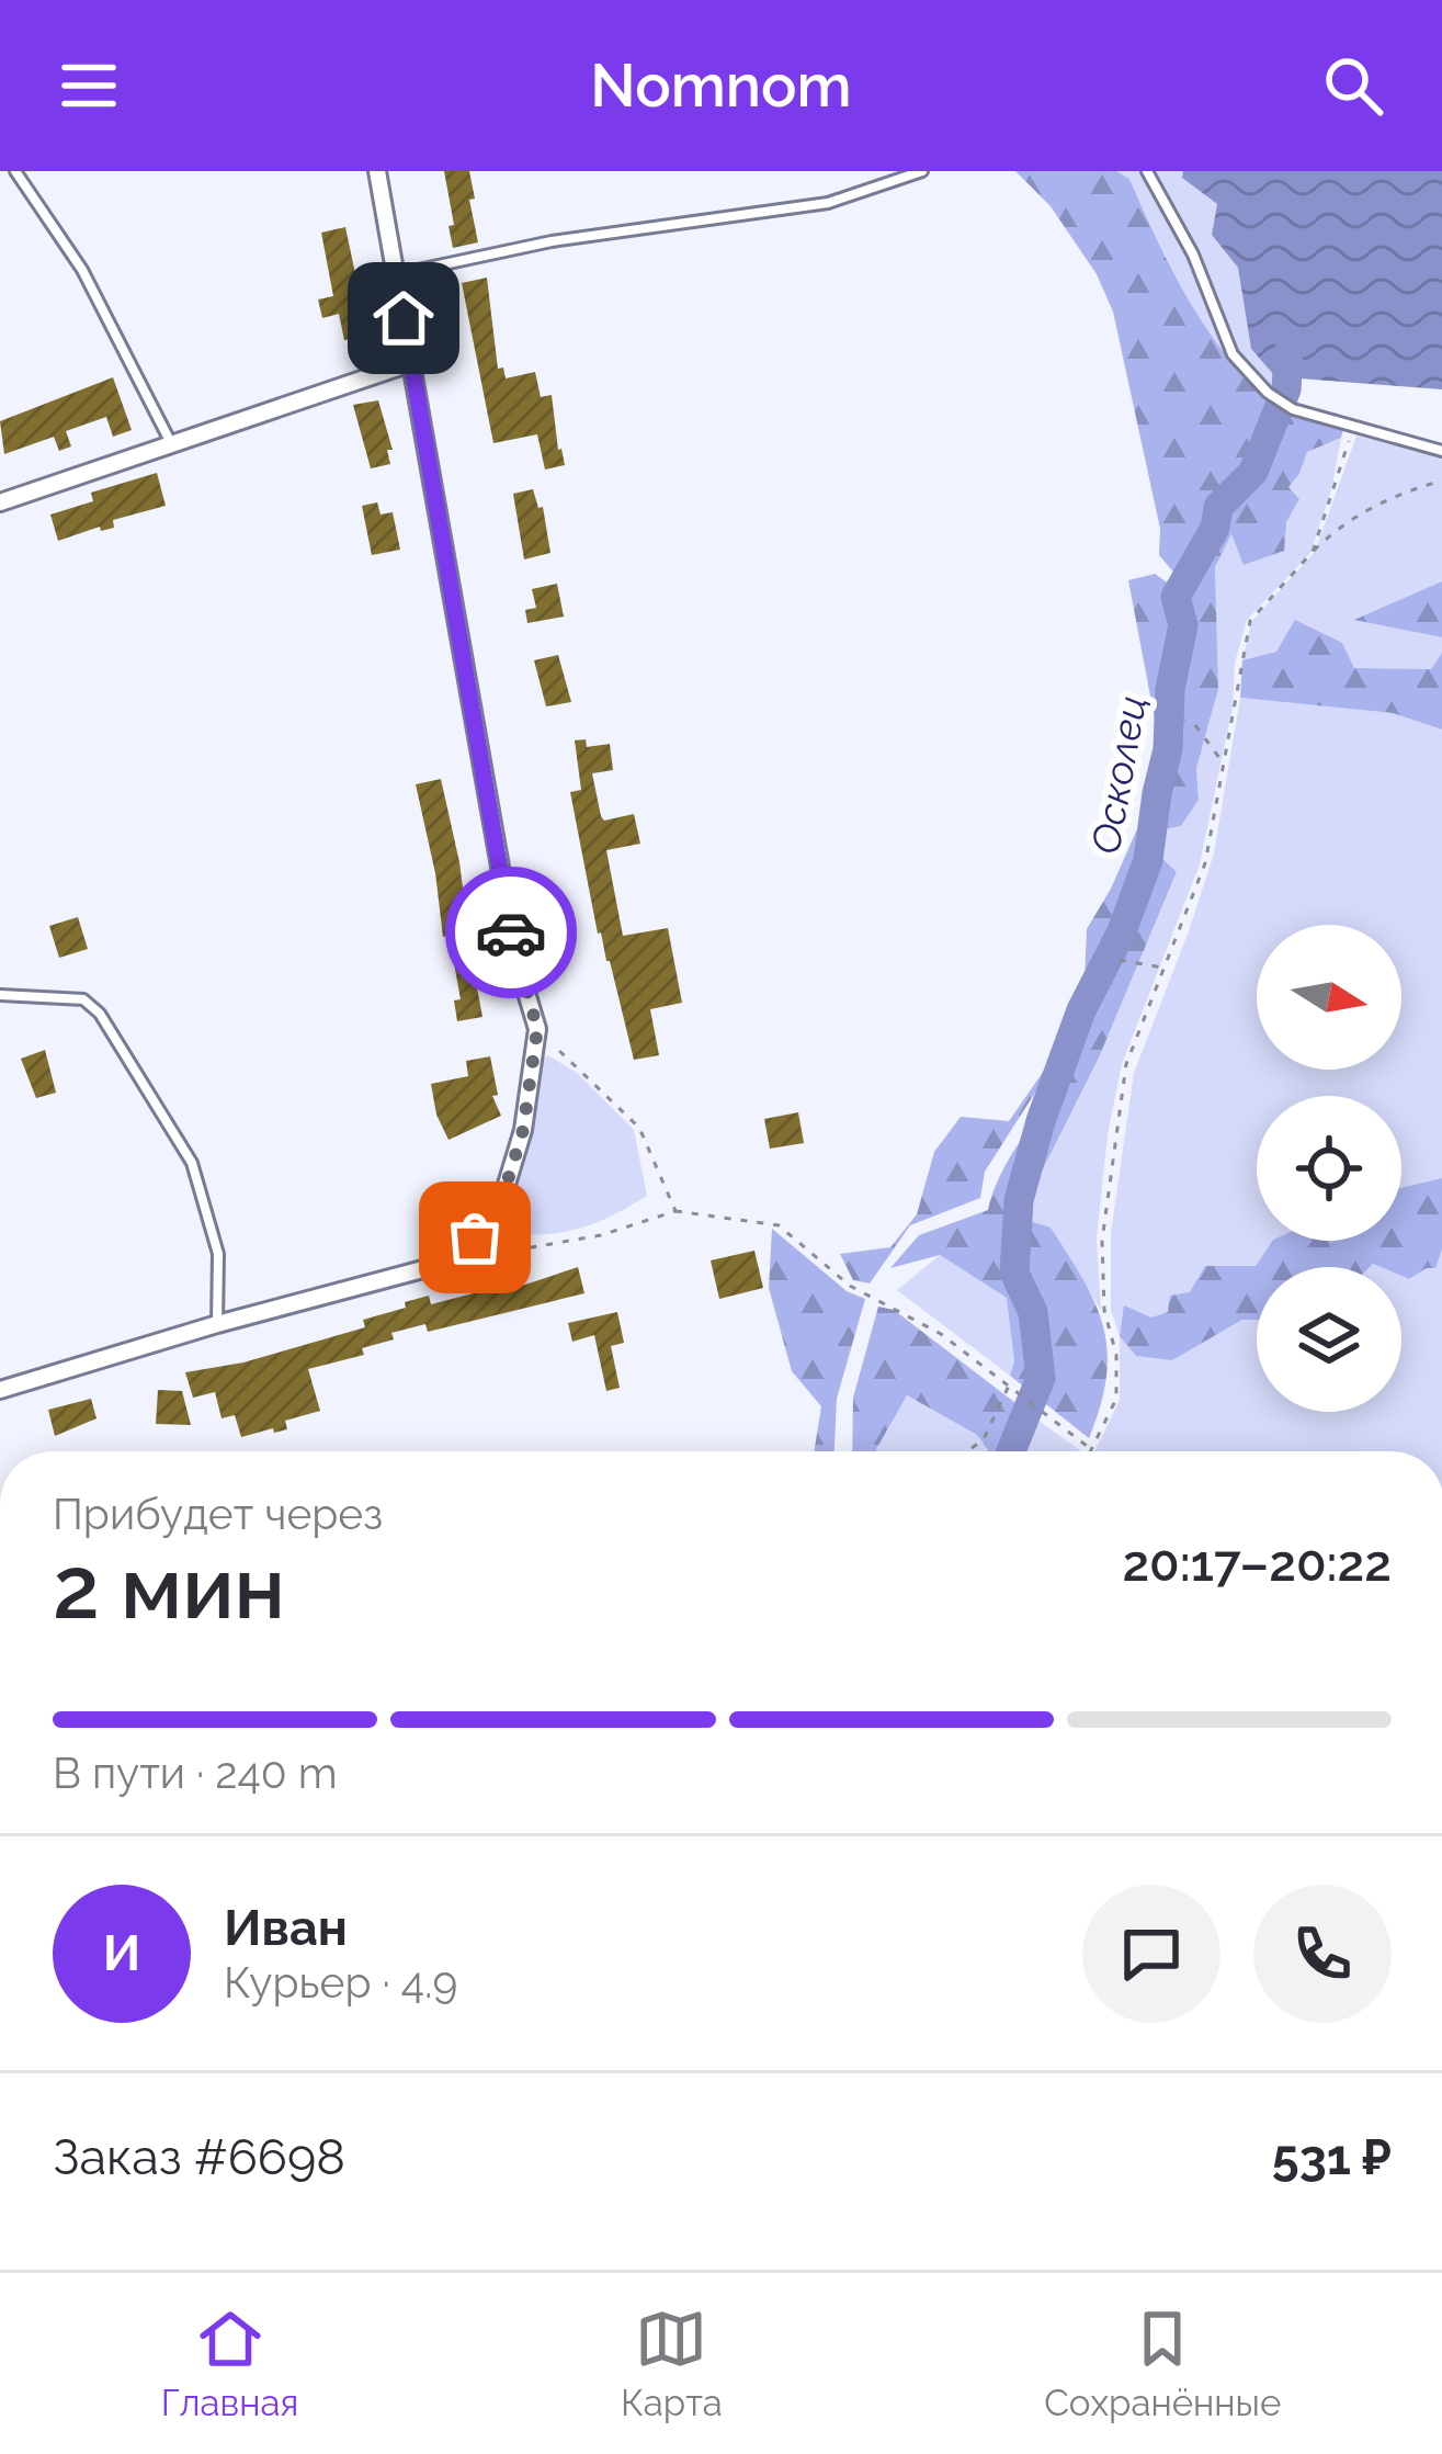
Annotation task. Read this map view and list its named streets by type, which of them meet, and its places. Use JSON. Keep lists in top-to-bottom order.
{
  "water": ["Осколец"],
  "north": "right",
  "page": {
    "header": "Nomnom",
    "heading": ["2 мин", "Прибудет через", "20:17–20:22"],
    "panel": [
      "Иван",
      "Курьер · 4.9",
      "Заказ #6698",
      "531 ₽"
    ],
    "bar": "В пути · 240 m",
    "round": "И",
    "tabs": ["Главная", "Карта", "Сохранённые"]
  }
}
